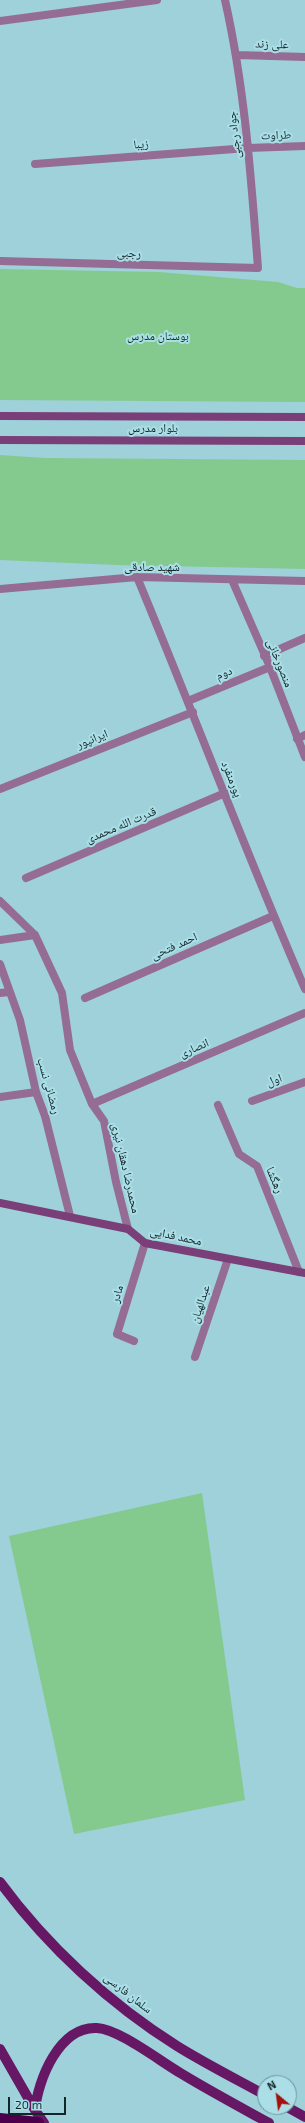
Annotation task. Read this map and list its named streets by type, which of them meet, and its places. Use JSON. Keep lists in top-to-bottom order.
{
  "streets": {
    "main road": ["بلوار مدرس", "محمد فدایی", "سلمان فارسی"],
    "street": [
      "علی زند",
      "جواد رجبی",
      "طراوت",
      "زیبا",
      "رجبی",
      "شهید صادقی",
      "منصورخانی",
      "دوم",
      "ایرانپور",
      "پورمنفرد",
      "قدرت الله محمدی",
      "احمد فتحی",
      "انصاری",
      "اول",
      "رمضانی نسب",
      "محمدرضا دهقان نیری",
      "رهگشا",
      "مادر",
      "عبدالهیان"
    ]
  },
  "crossings": [
    ["علی زند", "جواد رجبی"],
    ["جواد رجبی", "طراوت"],
    ["جواد رجبی", "زیبا"],
    ["جواد رجبی", "رجبی"],
    ["طراوت", "زیبا"],
    ["شهید صادقی", "منصورخانی"],
    ["شهید صادقی", "پورمنفرد"],
    ["منصورخانی", "دوم"],
    ["دوم", "پورمنفرد"],
    ["ایرانپور", "پورمنفرد"],
    ["پورمنفرد", "قدرت الله محمدی"],
    ["پورمنفرد", "احمد فتحی"],
    ["انصاری", "محمدرضا دهقان نیری"],
    ["رمضانی نسب", "محمد فدایی"],
    ["محمدرضا دهقان نیری", "محمد فدایی"],
    ["رهگشا", "محمد فدایی"],
    ["محمد فدایی", "مادر"],
    ["محمد فدایی", "عبدالهیان"]
  ],
  "parks": ["بوستان مدرس"],
  "scale_bar": "20 m",
  "north": "top left"
}
